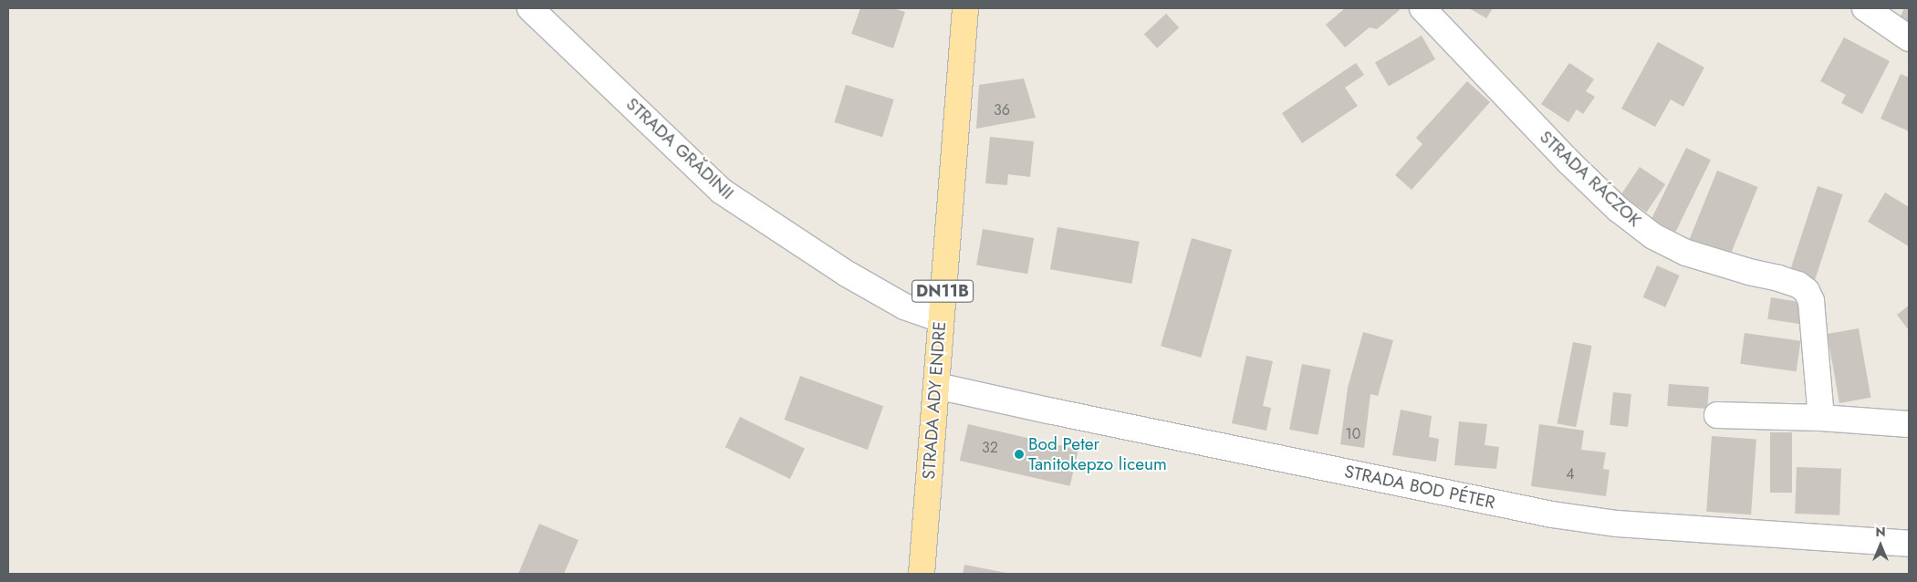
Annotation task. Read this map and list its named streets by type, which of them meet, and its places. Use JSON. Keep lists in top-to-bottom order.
{
  "streets": {
    "main road": ["DN11B", "STRADA ADY ENDRE"],
    "street": ["STRADA GRĂDINII", "STRADA RÁCZOK", "STRADA BOD PÉTER"]
  },
  "crossings": [
    ["STRADA GRĂDINII", "STRADA ADY ENDRE"],
    ["STRADA ADY ENDRE", "STRADA BOD PÉTER"]
  ],
  "places": ["Bod Peter Tanitokepzo liceum"],
  "house_numbers": [
    "36",
    "10",
    "32",
    "4"
  ],
  "north": "top"
}
